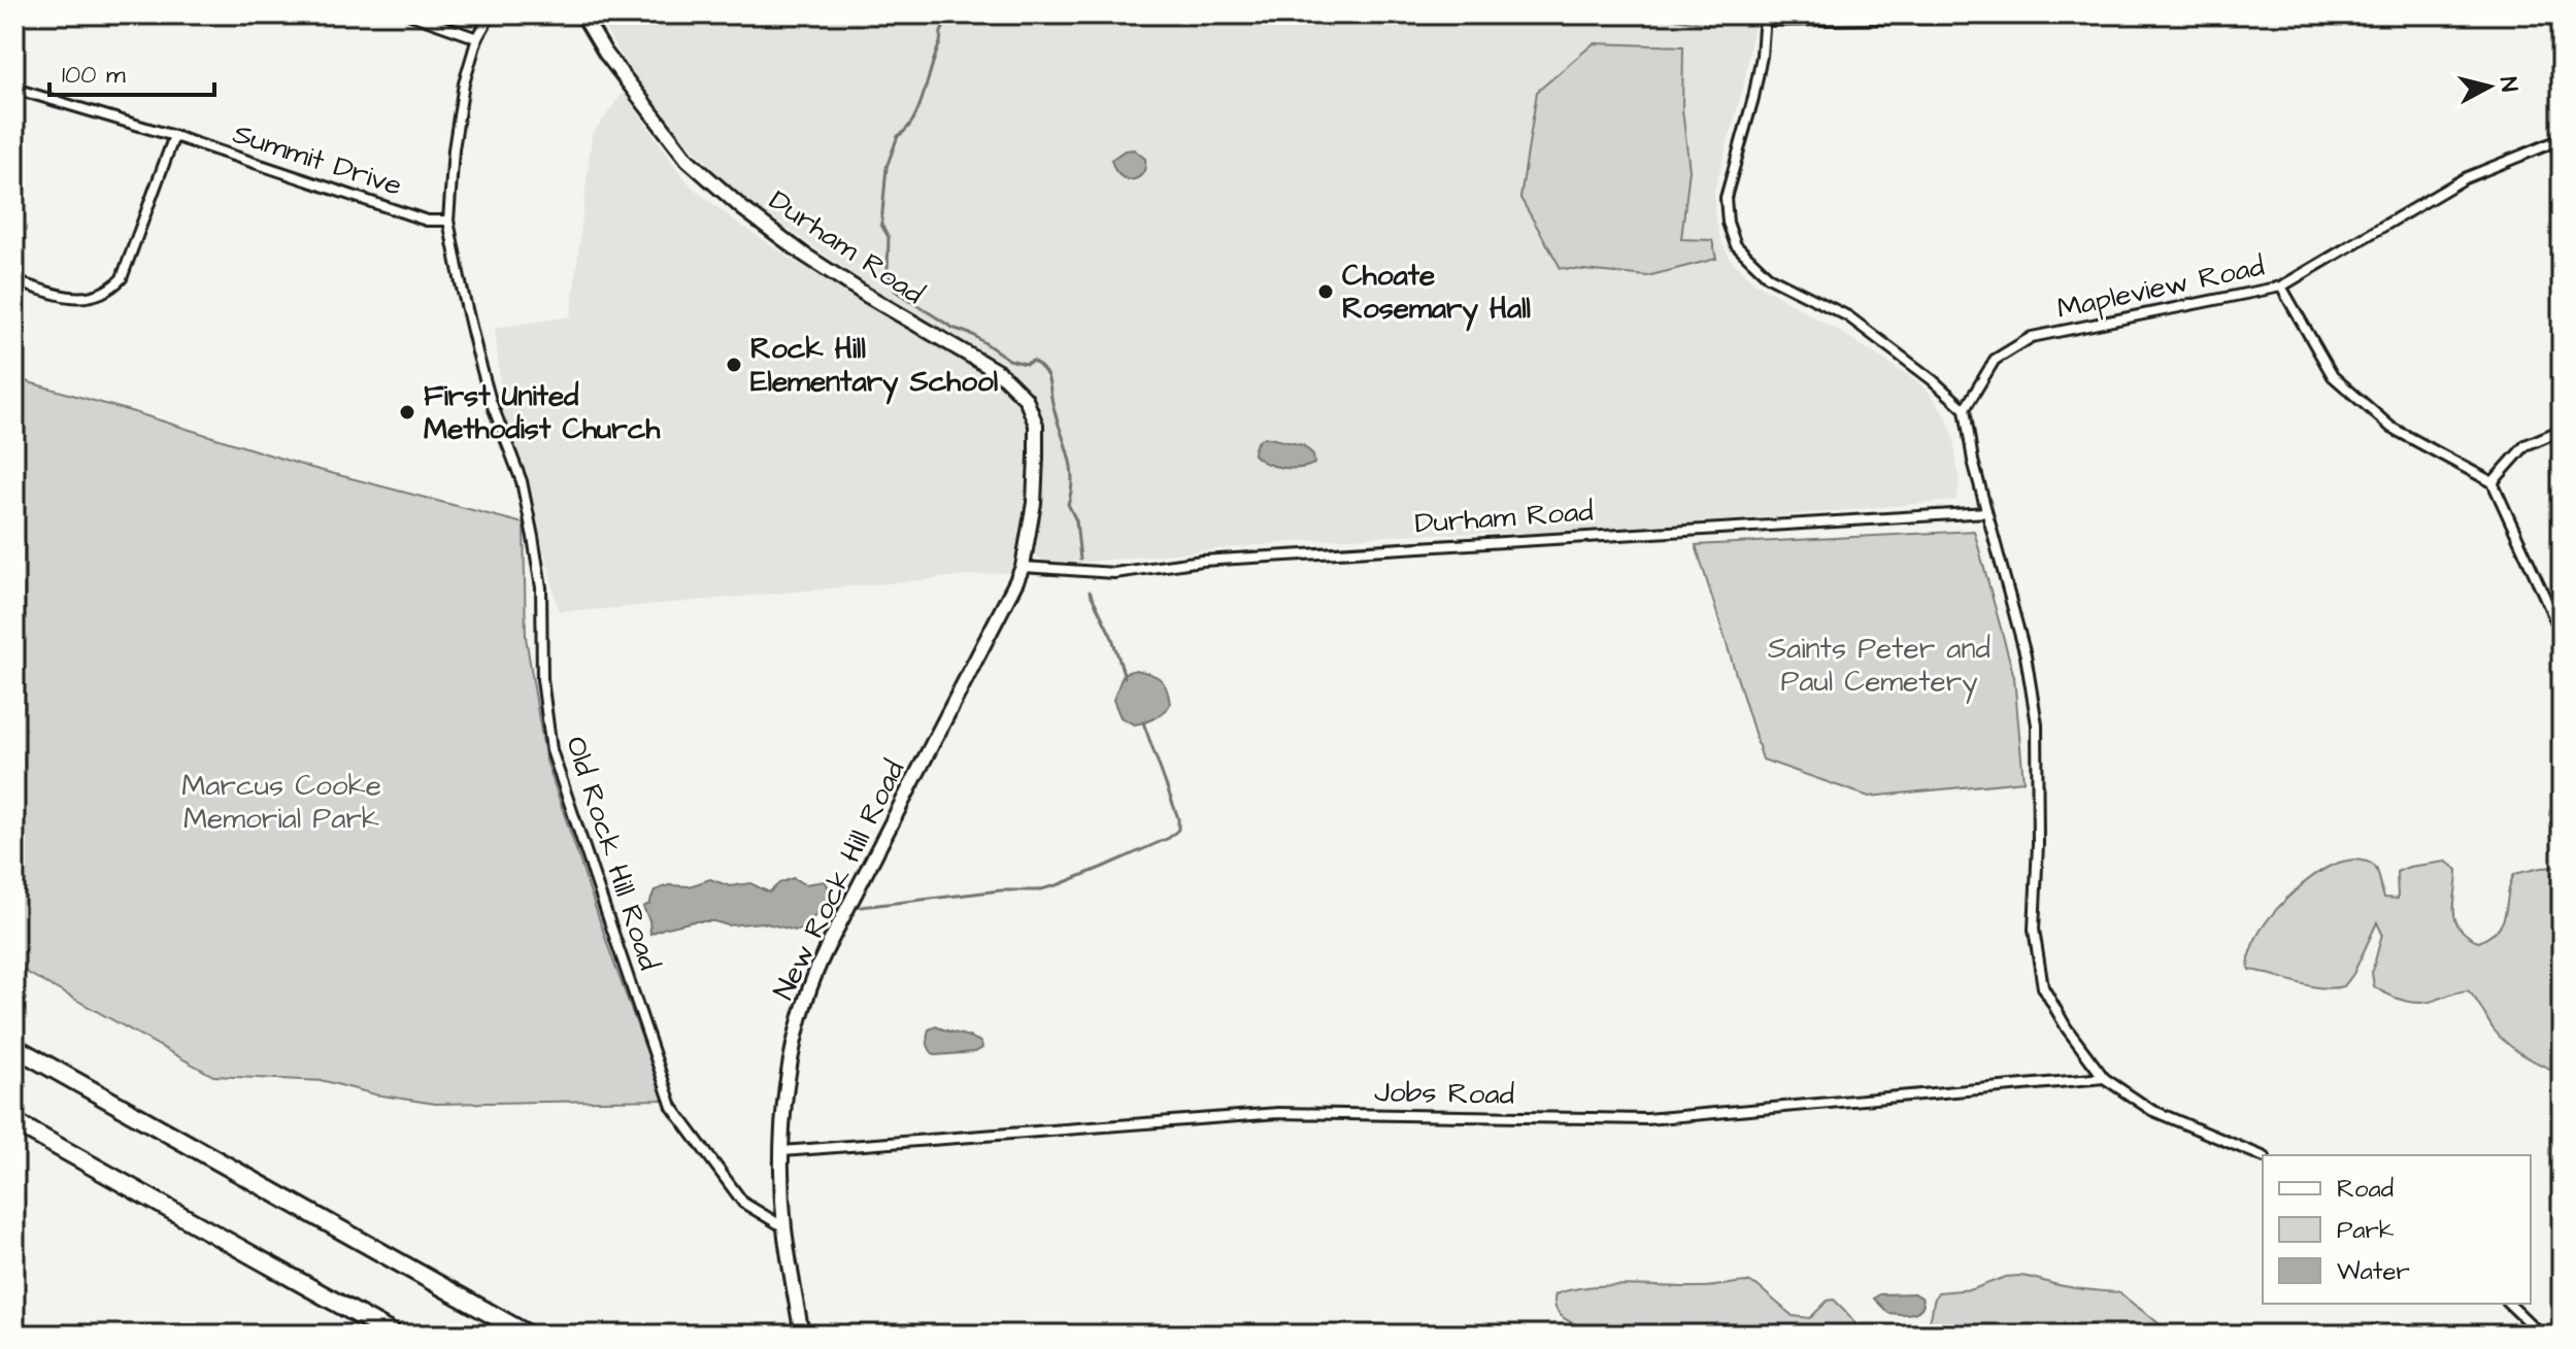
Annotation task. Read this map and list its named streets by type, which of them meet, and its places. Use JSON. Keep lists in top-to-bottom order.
{
  "streets": {
    "main road": ["Durham Road", "New Rock Hill Road"],
    "street": [
      "Summit Drive",
      "Mapleview Road",
      "Old Rock Hill Road",
      "Jobs Road"
    ]
  },
  "crossings": [
    ["Summit Drive", "Old Rock Hill Road"],
    ["Durham Road", "New Rock Hill Road"],
    ["Old Rock Hill Road", "New Rock Hill Road"],
    ["New Rock Hill Road", "Jobs Road"]
  ],
  "parks": ["Saints Peter and Paul Cemetery", "Marcus Cooke Memorial Park"],
  "places": ["Choate Rosemary Hall", "Rock Hill Elementary School", "First United Methodist Church"],
  "legend": ["Road", "Park", "Water"],
  "scale_bar": "100 m",
  "north": "right"
}
